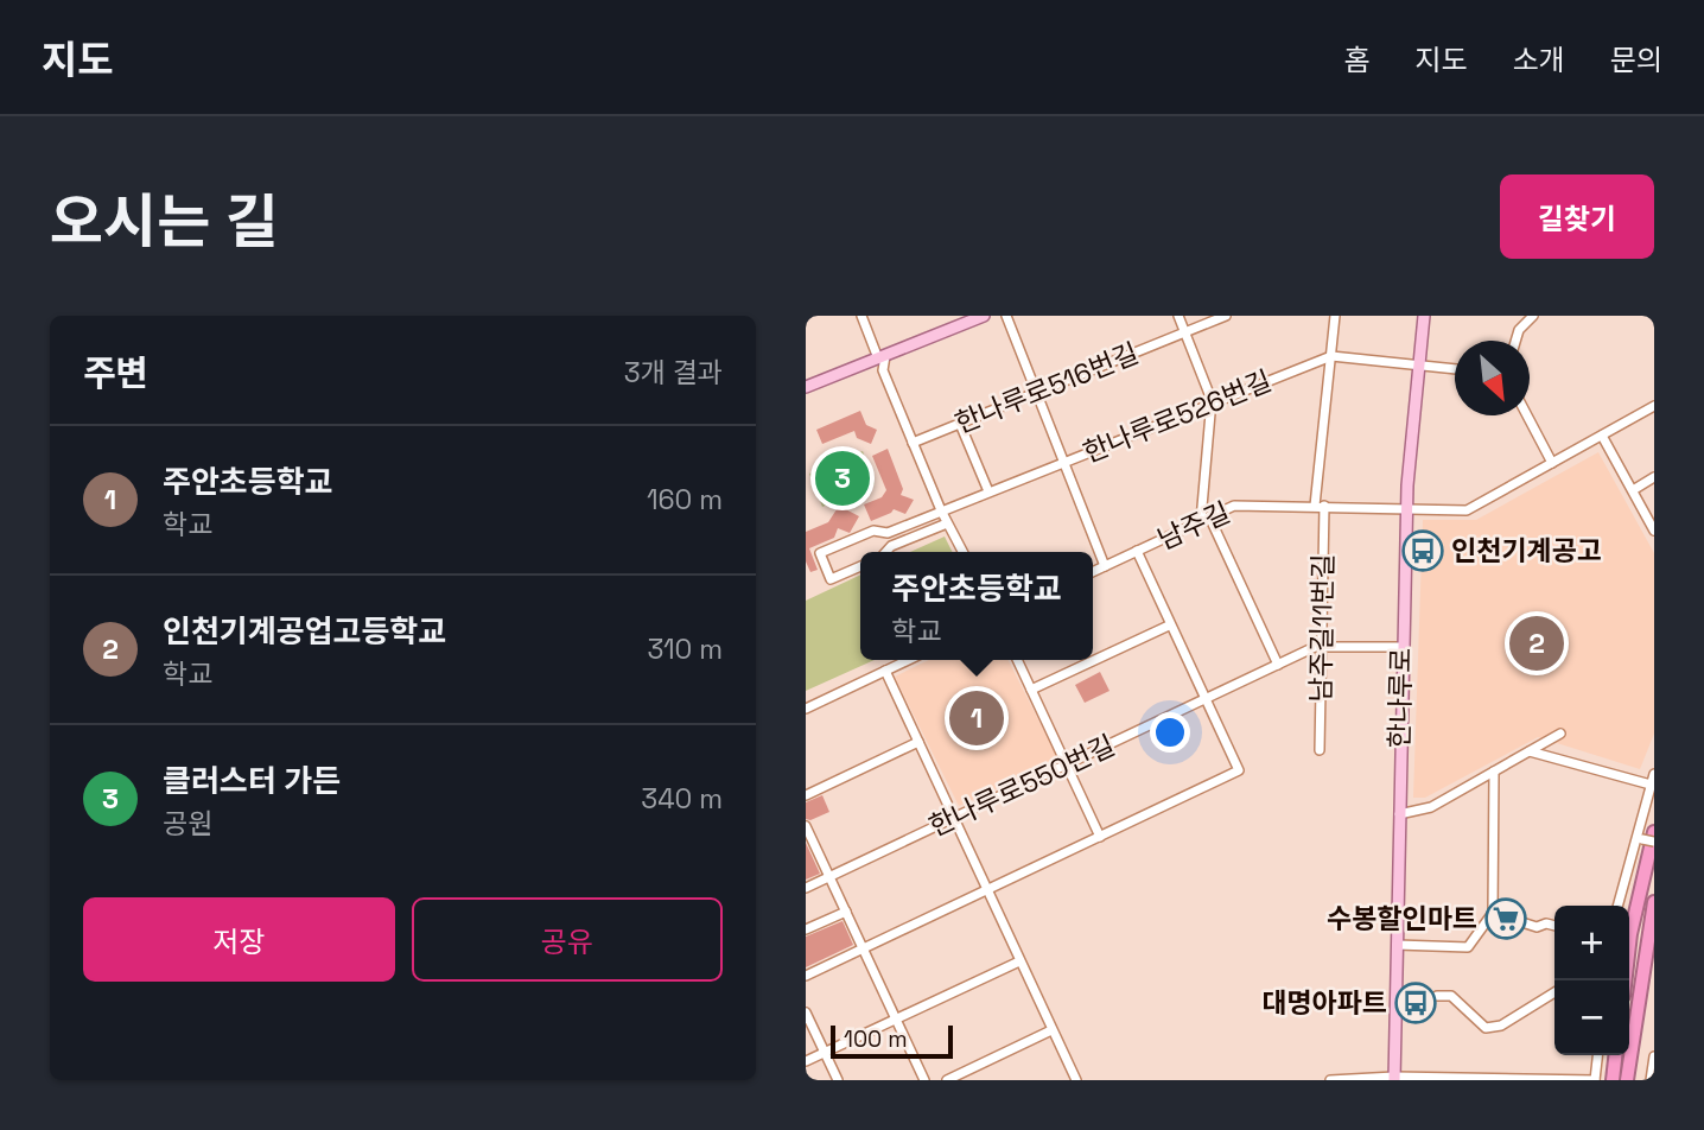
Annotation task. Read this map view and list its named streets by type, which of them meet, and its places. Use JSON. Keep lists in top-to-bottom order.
{
  "streets": {
    "main road": ["한나루로"],
    "street": [
      "한나루로516번길",
      "한나루로526번길",
      "남주길",
      "남주길11번길",
      "한나루로550번길"
    ]
  },
  "crossings": [
    ["한나루로526번길", "남주길11번길"],
    ["한나루로526번길", "한나루로"],
    ["남주길", "남주길11번길"],
    ["남주길", "한나루로"],
    ["남주길11번길", "한나루로550번길"],
    ["한나루로", "한나루로550번길"]
  ],
  "places": {
    "bus stop": ["인천기계공고", "대명아파트"],
    "supermarket": ["수봉할인마트"]
  },
  "scale_bar": "100 m",
  "north": "bottom right",
  "page": {
    "header": "지도",
    "nav": [
      "홈",
      "지도",
      "소개",
      "문의"
    ],
    "title": "오시는 길",
    "buttons": [
      "길찾기",
      ["저장", "공유"]
    ],
    "heading": ["주변", "3개 결과"],
    "list": [
      {
        "mark": "1",
        "name": "주안초등학교",
        "note": "학교",
        "value": "160 m"
      },
      {
        "mark": "2",
        "name": "인천기계공업고등학교",
        "note": "학교",
        "value": "310 m"
      },
      {
        "mark": "3",
        "name": "클러스터 가든",
        "note": "공원",
        "value": "340 m"
      }
    ],
    "pins": ["3", "2", "1"],
    "popup": ["주안초등학교", "학교"],
    "map_buttons": ["+", "−"],
    "scale": "100 m"
  }
}
